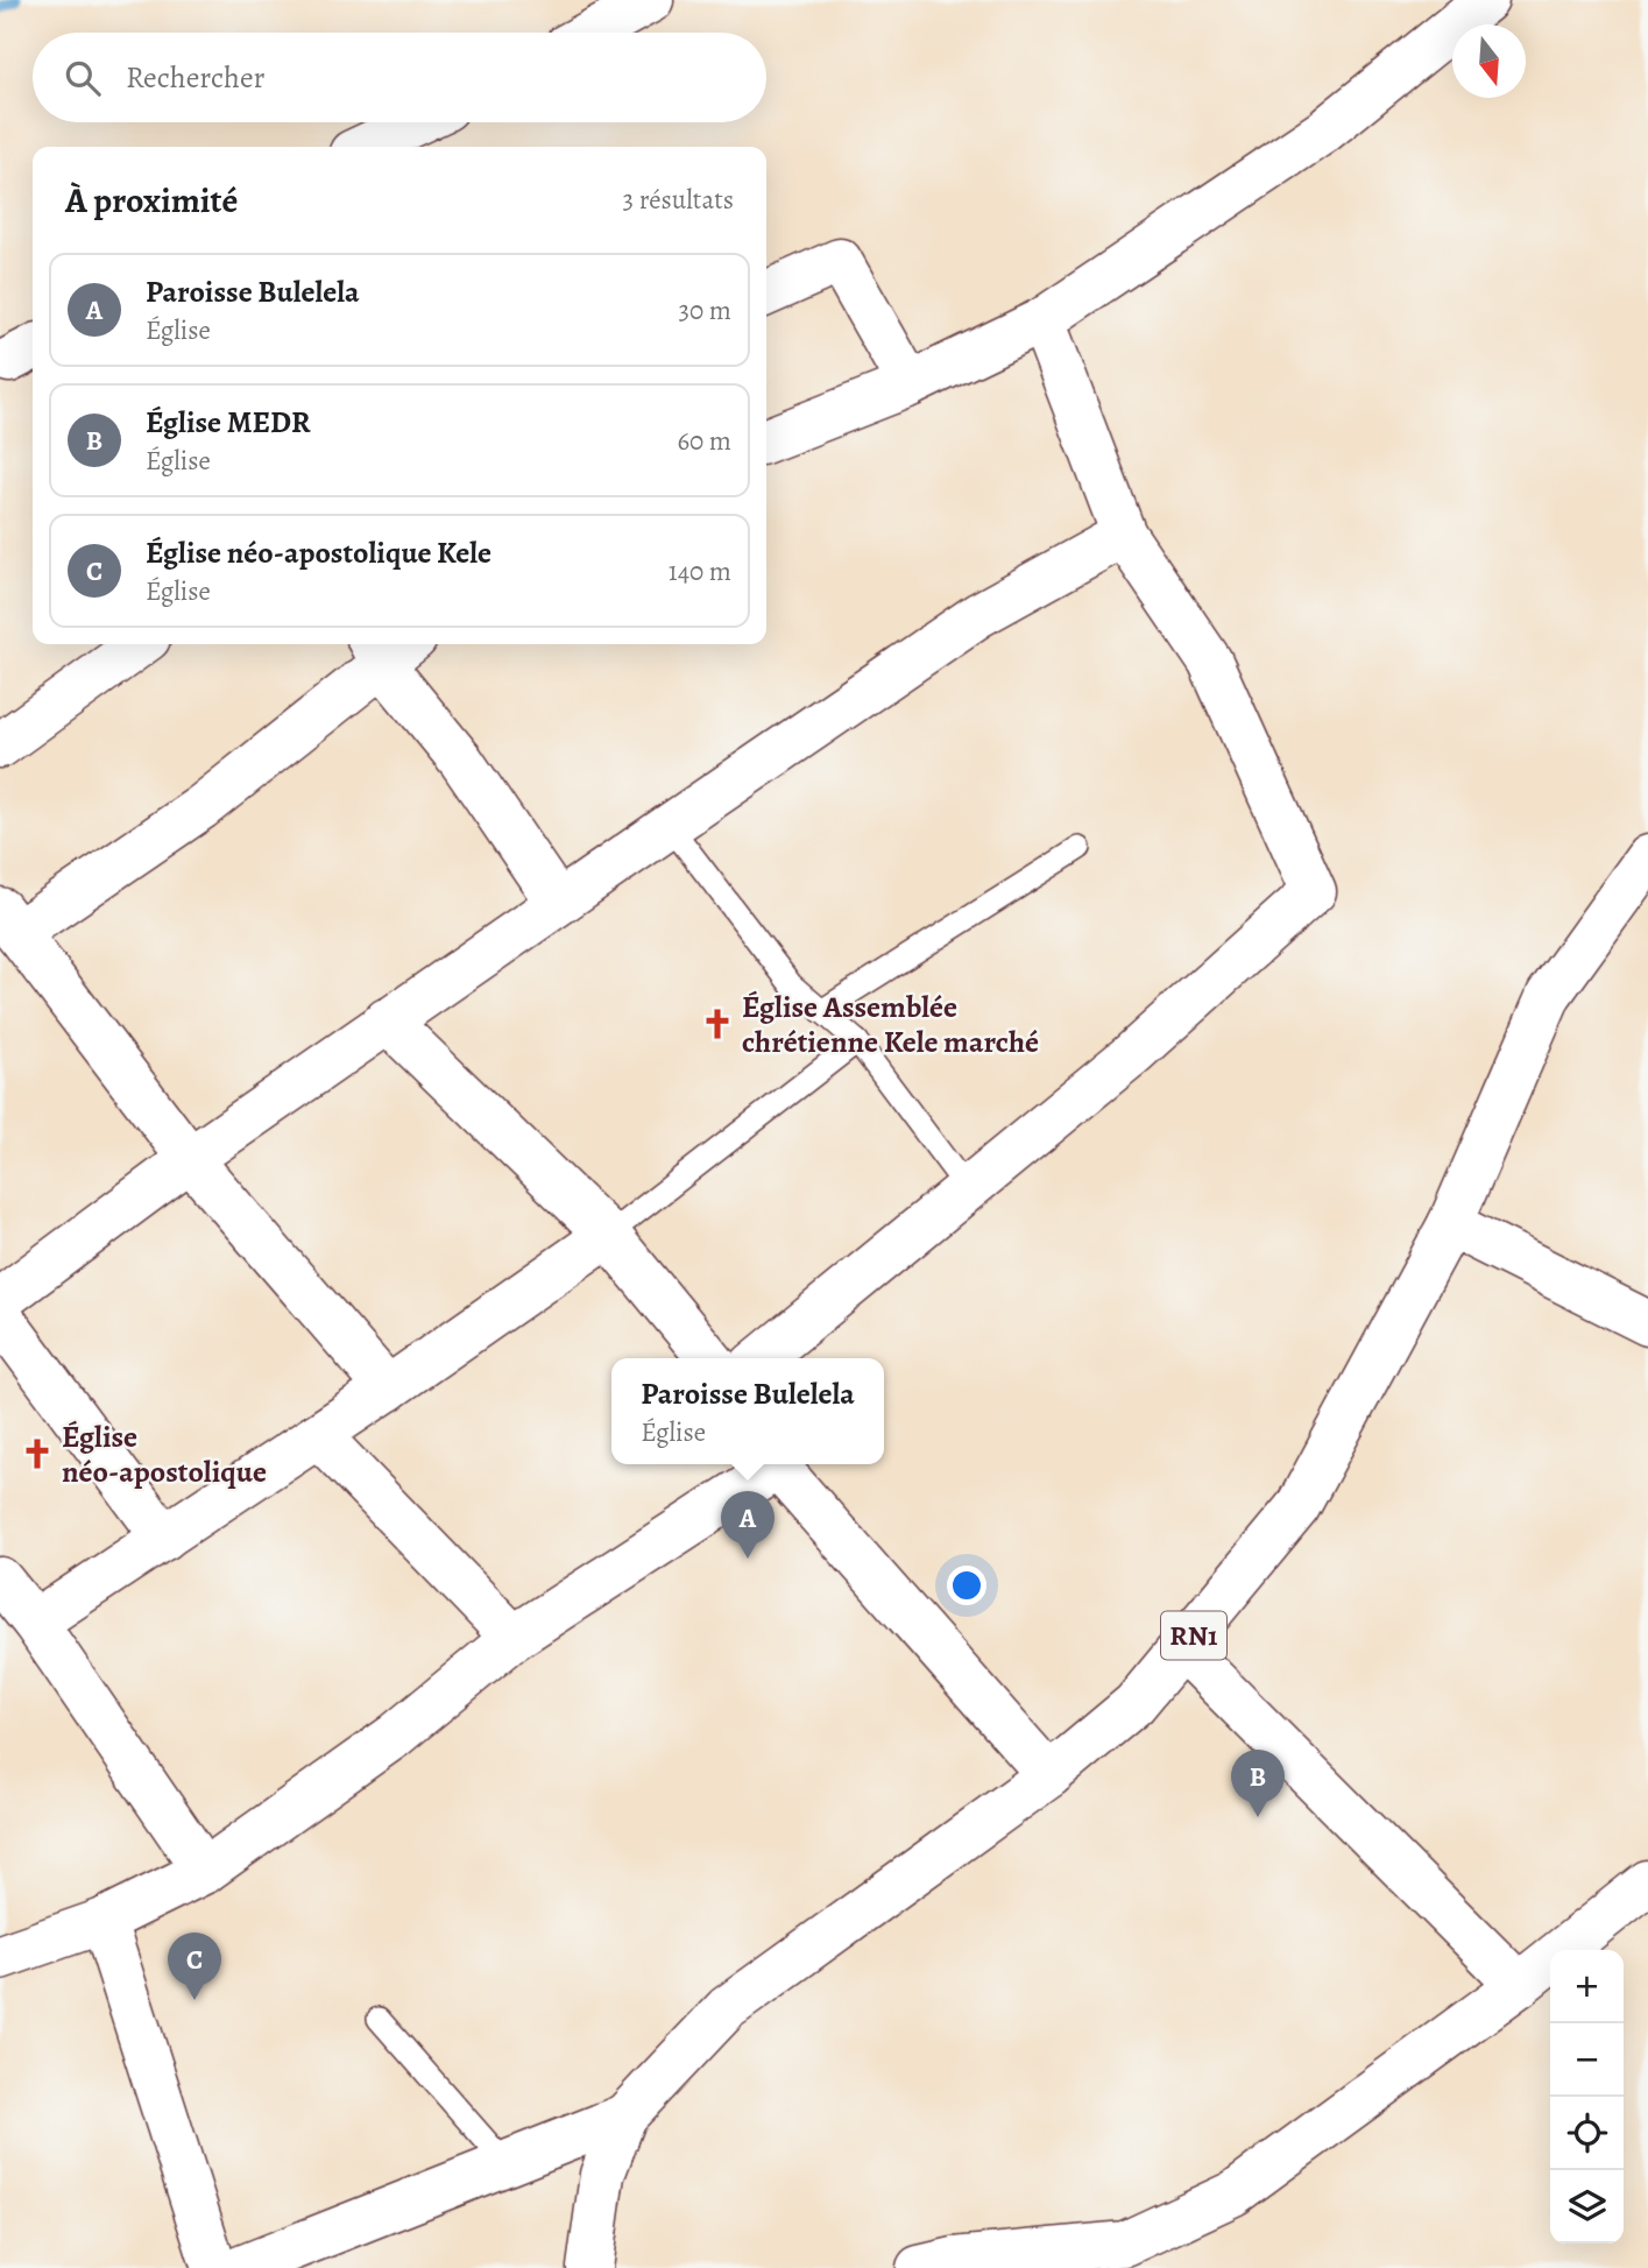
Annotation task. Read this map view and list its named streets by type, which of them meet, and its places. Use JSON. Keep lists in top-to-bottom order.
{
  "streets": {
    "main road": ["RN1"]
  },
  "places": {
    "church": ["Église Assemblée chrétienne Kele marché", "Église néo-apostolique"]
  },
  "north": "bottom",
  "page": {
    "search": "Rechercher",
    "heading": ["À proximité", "3 résultats"],
    "list": [
      {
        "mark": "A",
        "name": "Paroisse Bulelela",
        "note": "Église",
        "value": "30 m"
      },
      {
        "mark": "B",
        "name": "Église MEDR",
        "note": "Église",
        "value": "60 m"
      },
      {
        "mark": "C",
        "name": "Église néo-apostolique Kele",
        "note": "Église",
        "value": "140 m"
      }
    ],
    "popup": ["Paroisse Bulelela", "Église"],
    "pins": ["A", "B", "C"],
    "map_buttons": ["+", "−"]
  }
}
